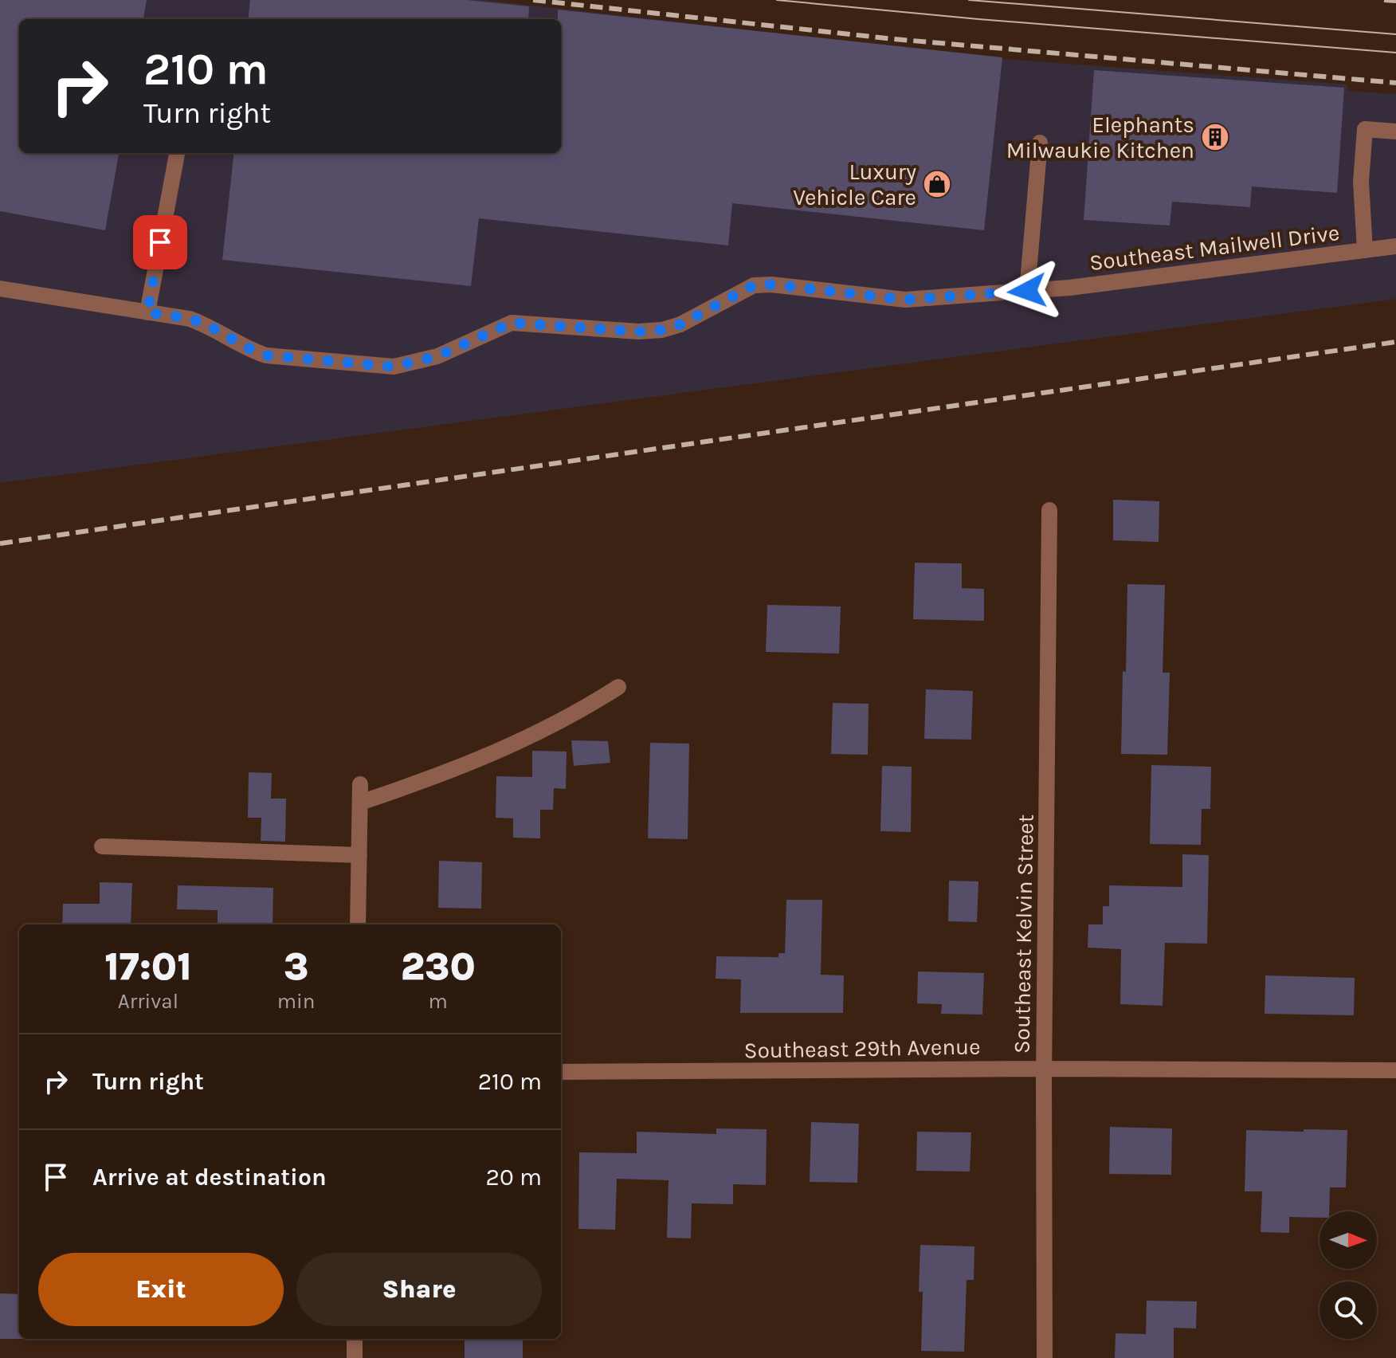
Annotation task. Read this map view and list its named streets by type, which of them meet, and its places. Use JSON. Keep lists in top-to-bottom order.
{
  "streets": {
    "street": ["Southeast Mailwell Drive", "Southeast Kelvin Street", "Southeast 29th Avenue"]
  },
  "crossings": [
    ["Southeast Kelvin Street", "Southeast 29th Avenue"]
  ],
  "places": {
    "building": ["Elephants Milwaukie Kitchen"],
    "shop": ["Luxury Vehicle Care"]
  },
  "north": "right",
  "page": {
    "turn": ["210 m", "Turn right"],
    "eta": [
      "17:01",
      "Arrival",
      "3",
      "min",
      "230",
      "m"
    ],
    "list": [
      {
        "name": "Turn right",
        "value": "210 m"
      },
      {
        "name": "Arrive at destination",
        "value": "20 m"
      }
    ],
    "buttons": ["Exit", "Share"]
  }
}
